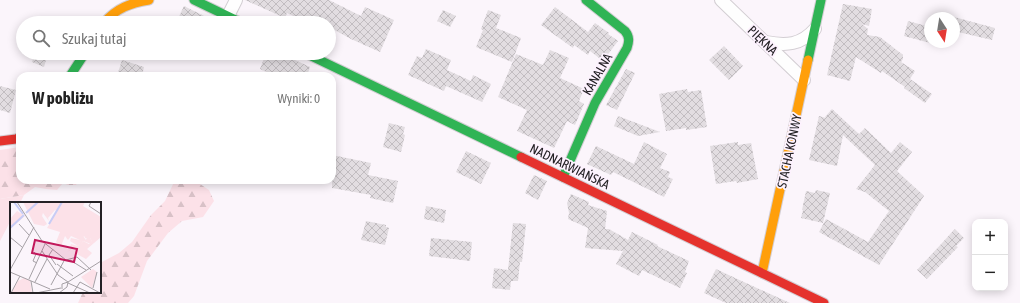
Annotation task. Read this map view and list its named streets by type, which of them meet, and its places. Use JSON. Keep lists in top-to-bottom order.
{
  "streets": {
    "street": [
      "PIĘKNA",
      "KANALNA",
      "STACHA KONWY",
      "NADNARWIAŃSKA"
    ]
  },
  "crossings": [
    ["PIĘKNA", "STACHA KONWY"],
    ["KANALNA", "NADNARWIAŃSKA"],
    ["STACHA KONWY", "NADNARWIAŃSKA"]
  ],
  "north": "bottom",
  "page": {
    "search": "Szukaj tutaj",
    "heading": ["W pobliżu", "Wyniki: 0"],
    "map_buttons": ["+", "−"]
  }
}
